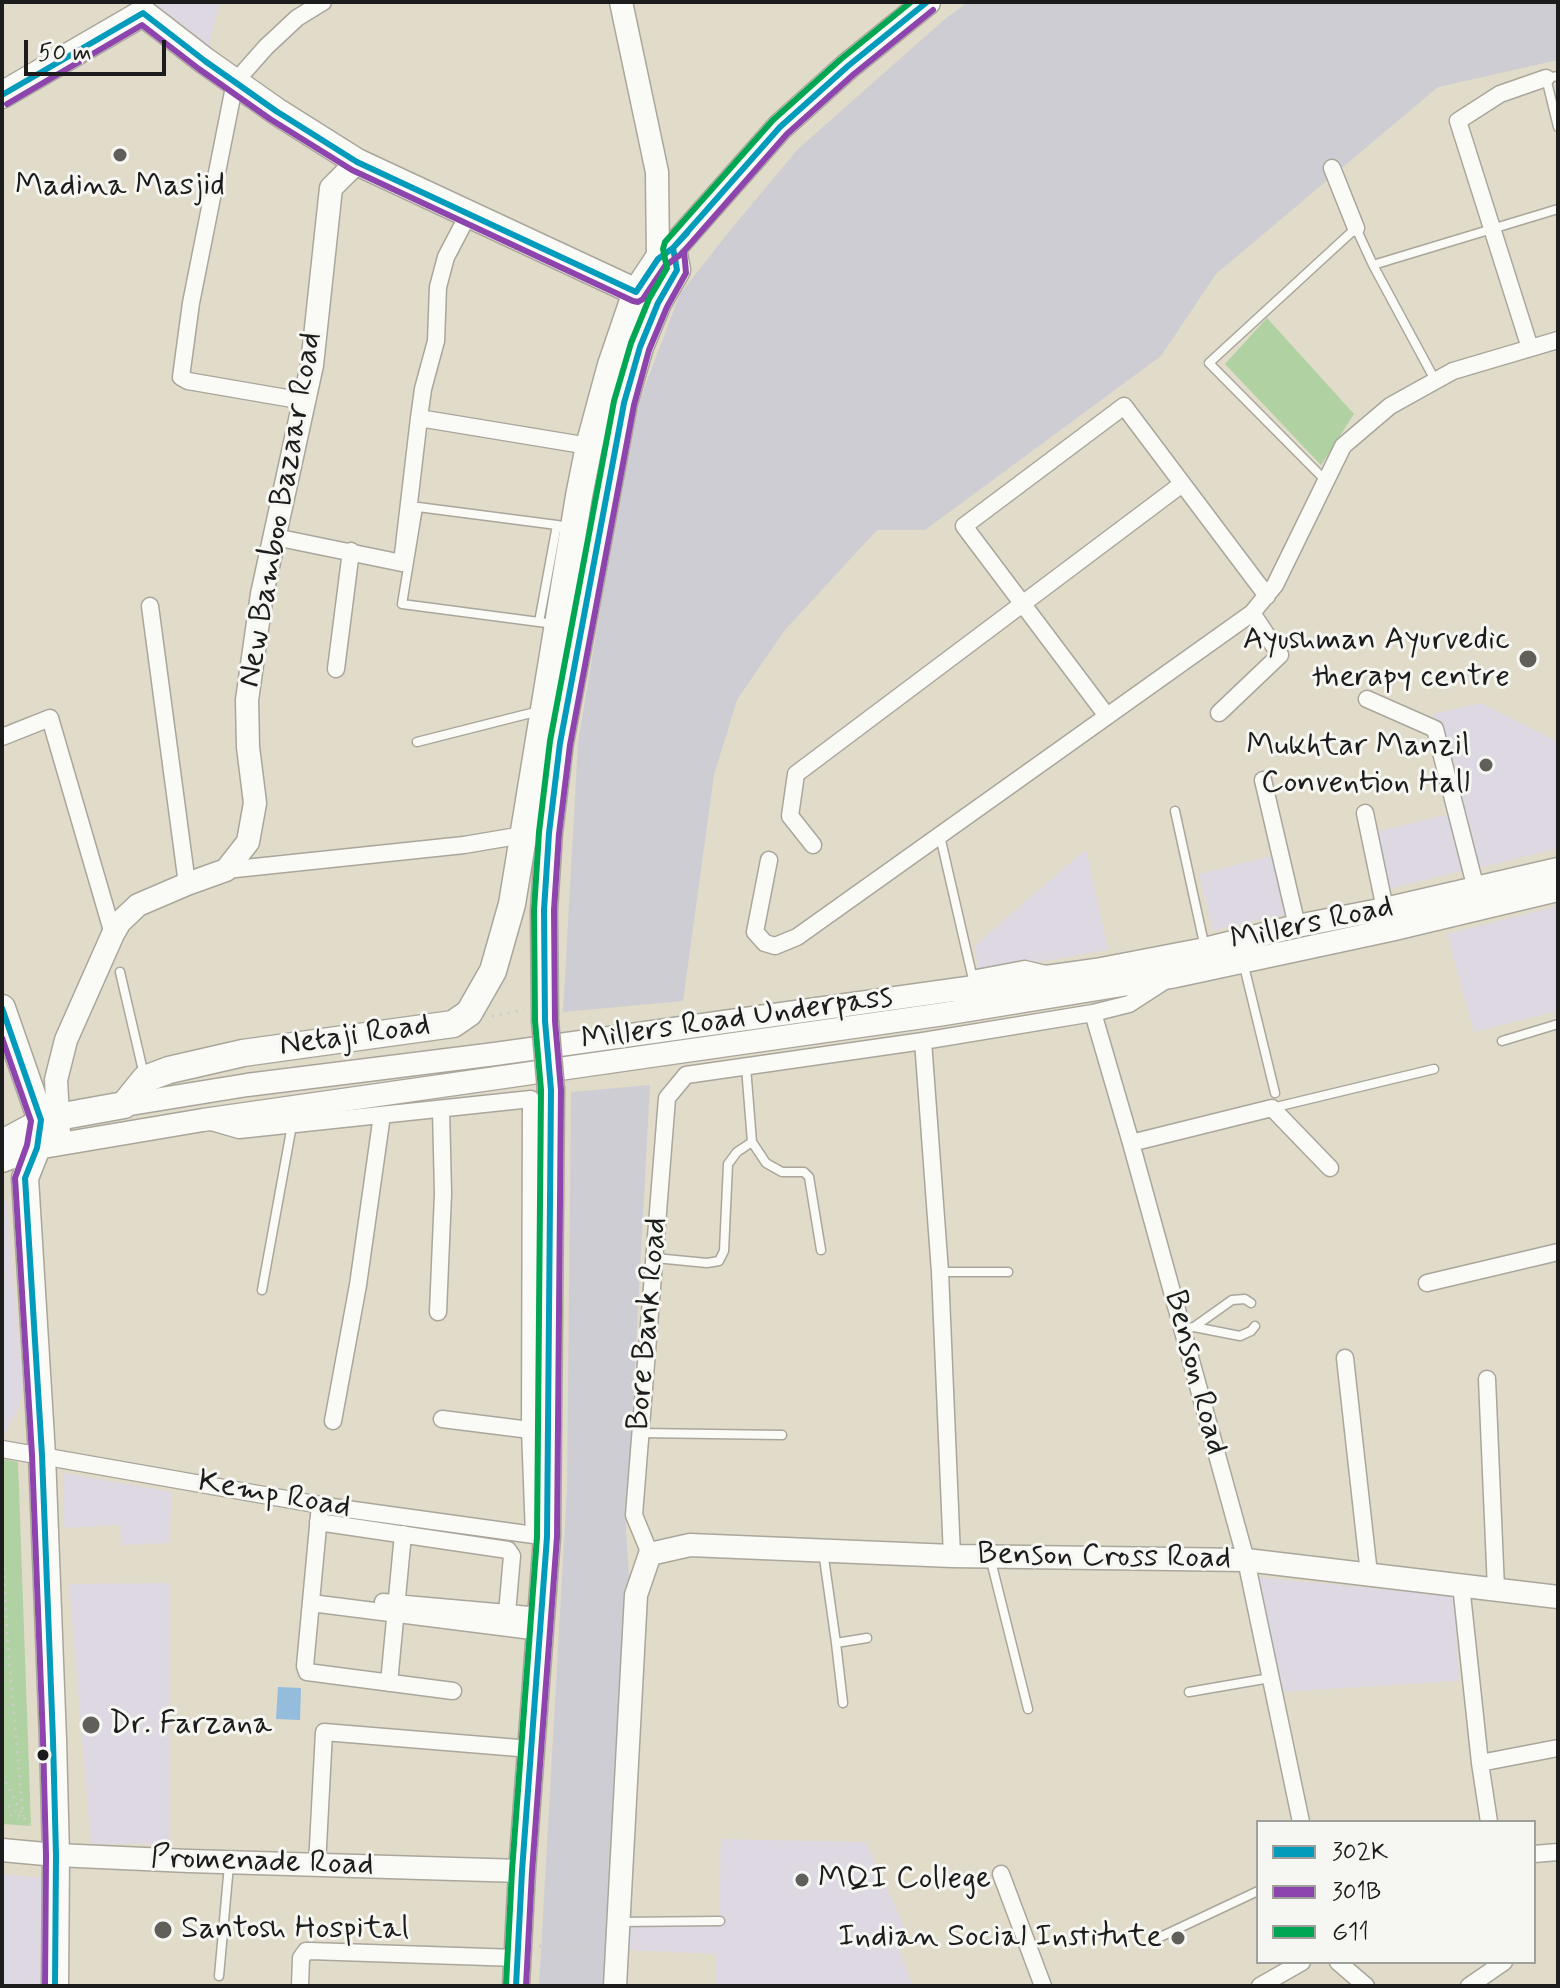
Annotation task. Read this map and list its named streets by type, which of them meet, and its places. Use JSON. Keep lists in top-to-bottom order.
{
  "streets": {
    "main road": ["Netaji Road"],
    "street": [
      "New Bamboo Bazaar Road",
      "Millers Road",
      "Millers Road Underpass",
      "Bore Bank Road",
      "Benson Road",
      "Kemp Road",
      "Benson Cross Road",
      "Promenade Road"
    ]
  },
  "crossings": [
    ["Millers Road", "Millers Road Underpass"],
    ["Netaji Road", "Kemp Road"],
    ["Netaji Road", "Promenade Road"],
    ["Bore Bank Road", "Benson Road"],
    ["Bore Bank Road", "Benson Cross Road"],
    ["Benson Road", "Benson Cross Road"]
  ],
  "places": [
    "Madina Masjid",
    "Ayushman Ayurvedic therapy centre",
    "Mukhtar Manzil Convention Hall",
    "Dr. Farzana",
    "MQI College",
    "Santosh Hospital",
    "Indian Social Institute"
  ],
  "lines": ["transit line 302K", "transit line G11", "transit line 301B"],
  "legend": ["302K", "301B", "G11"],
  "scale_bar": "50 m"
}
